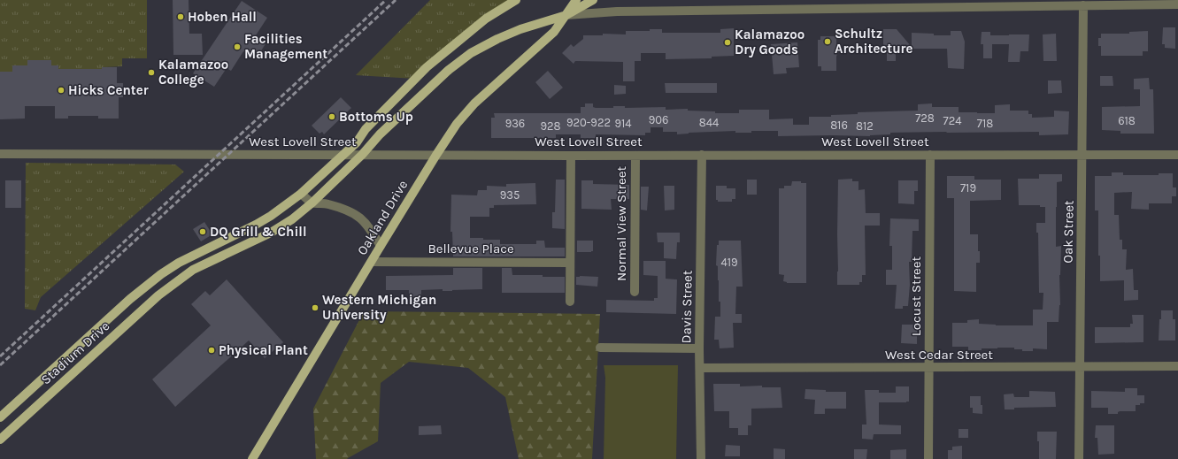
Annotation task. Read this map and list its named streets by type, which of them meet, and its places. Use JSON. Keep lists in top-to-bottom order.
{
  "streets": {
    "main road": ["Oakland Drive", "Stadium Drive"],
    "street": [
      "West Lovell Street",
      "Normal View Street",
      "Oak Street",
      "Bellevue Place",
      "Locust Street",
      "Davis Street",
      "West Cedar Street"
    ]
  },
  "crossings": [
    ["West Lovell Street", "Oakland Drive"],
    ["West Lovell Street", "Normal View Street"],
    ["West Lovell Street", "Oak Street"],
    ["West Lovell Street", "Locust Street"],
    ["West Lovell Street", "Davis Street"],
    ["West Lovell Street", "Stadium Drive"],
    ["Oakland Drive", "Bellevue Place"],
    ["Oakland Drive", "Stadium Drive"],
    ["Oak Street", "West Cedar Street"],
    ["Locust Street", "West Cedar Street"],
    ["Davis Street", "West Cedar Street"]
  ],
  "places": [
    "Hoben Hall",
    "Schultz Architecture",
    "Kalamazoo Dry Goods",
    "Facilities Management",
    "Kalamazoo College",
    "Hicks Center",
    "Bottoms Up",
    "DQ Grill & Chill",
    "Western Michigan University",
    "Physical Plant"
  ],
  "house_numbers": [
    "728",
    "906",
    "724",
    "618",
    "920-922",
    "844",
    "936",
    "914",
    "718",
    "816",
    "928",
    "812",
    "719",
    "935",
    "419"
  ]
}
